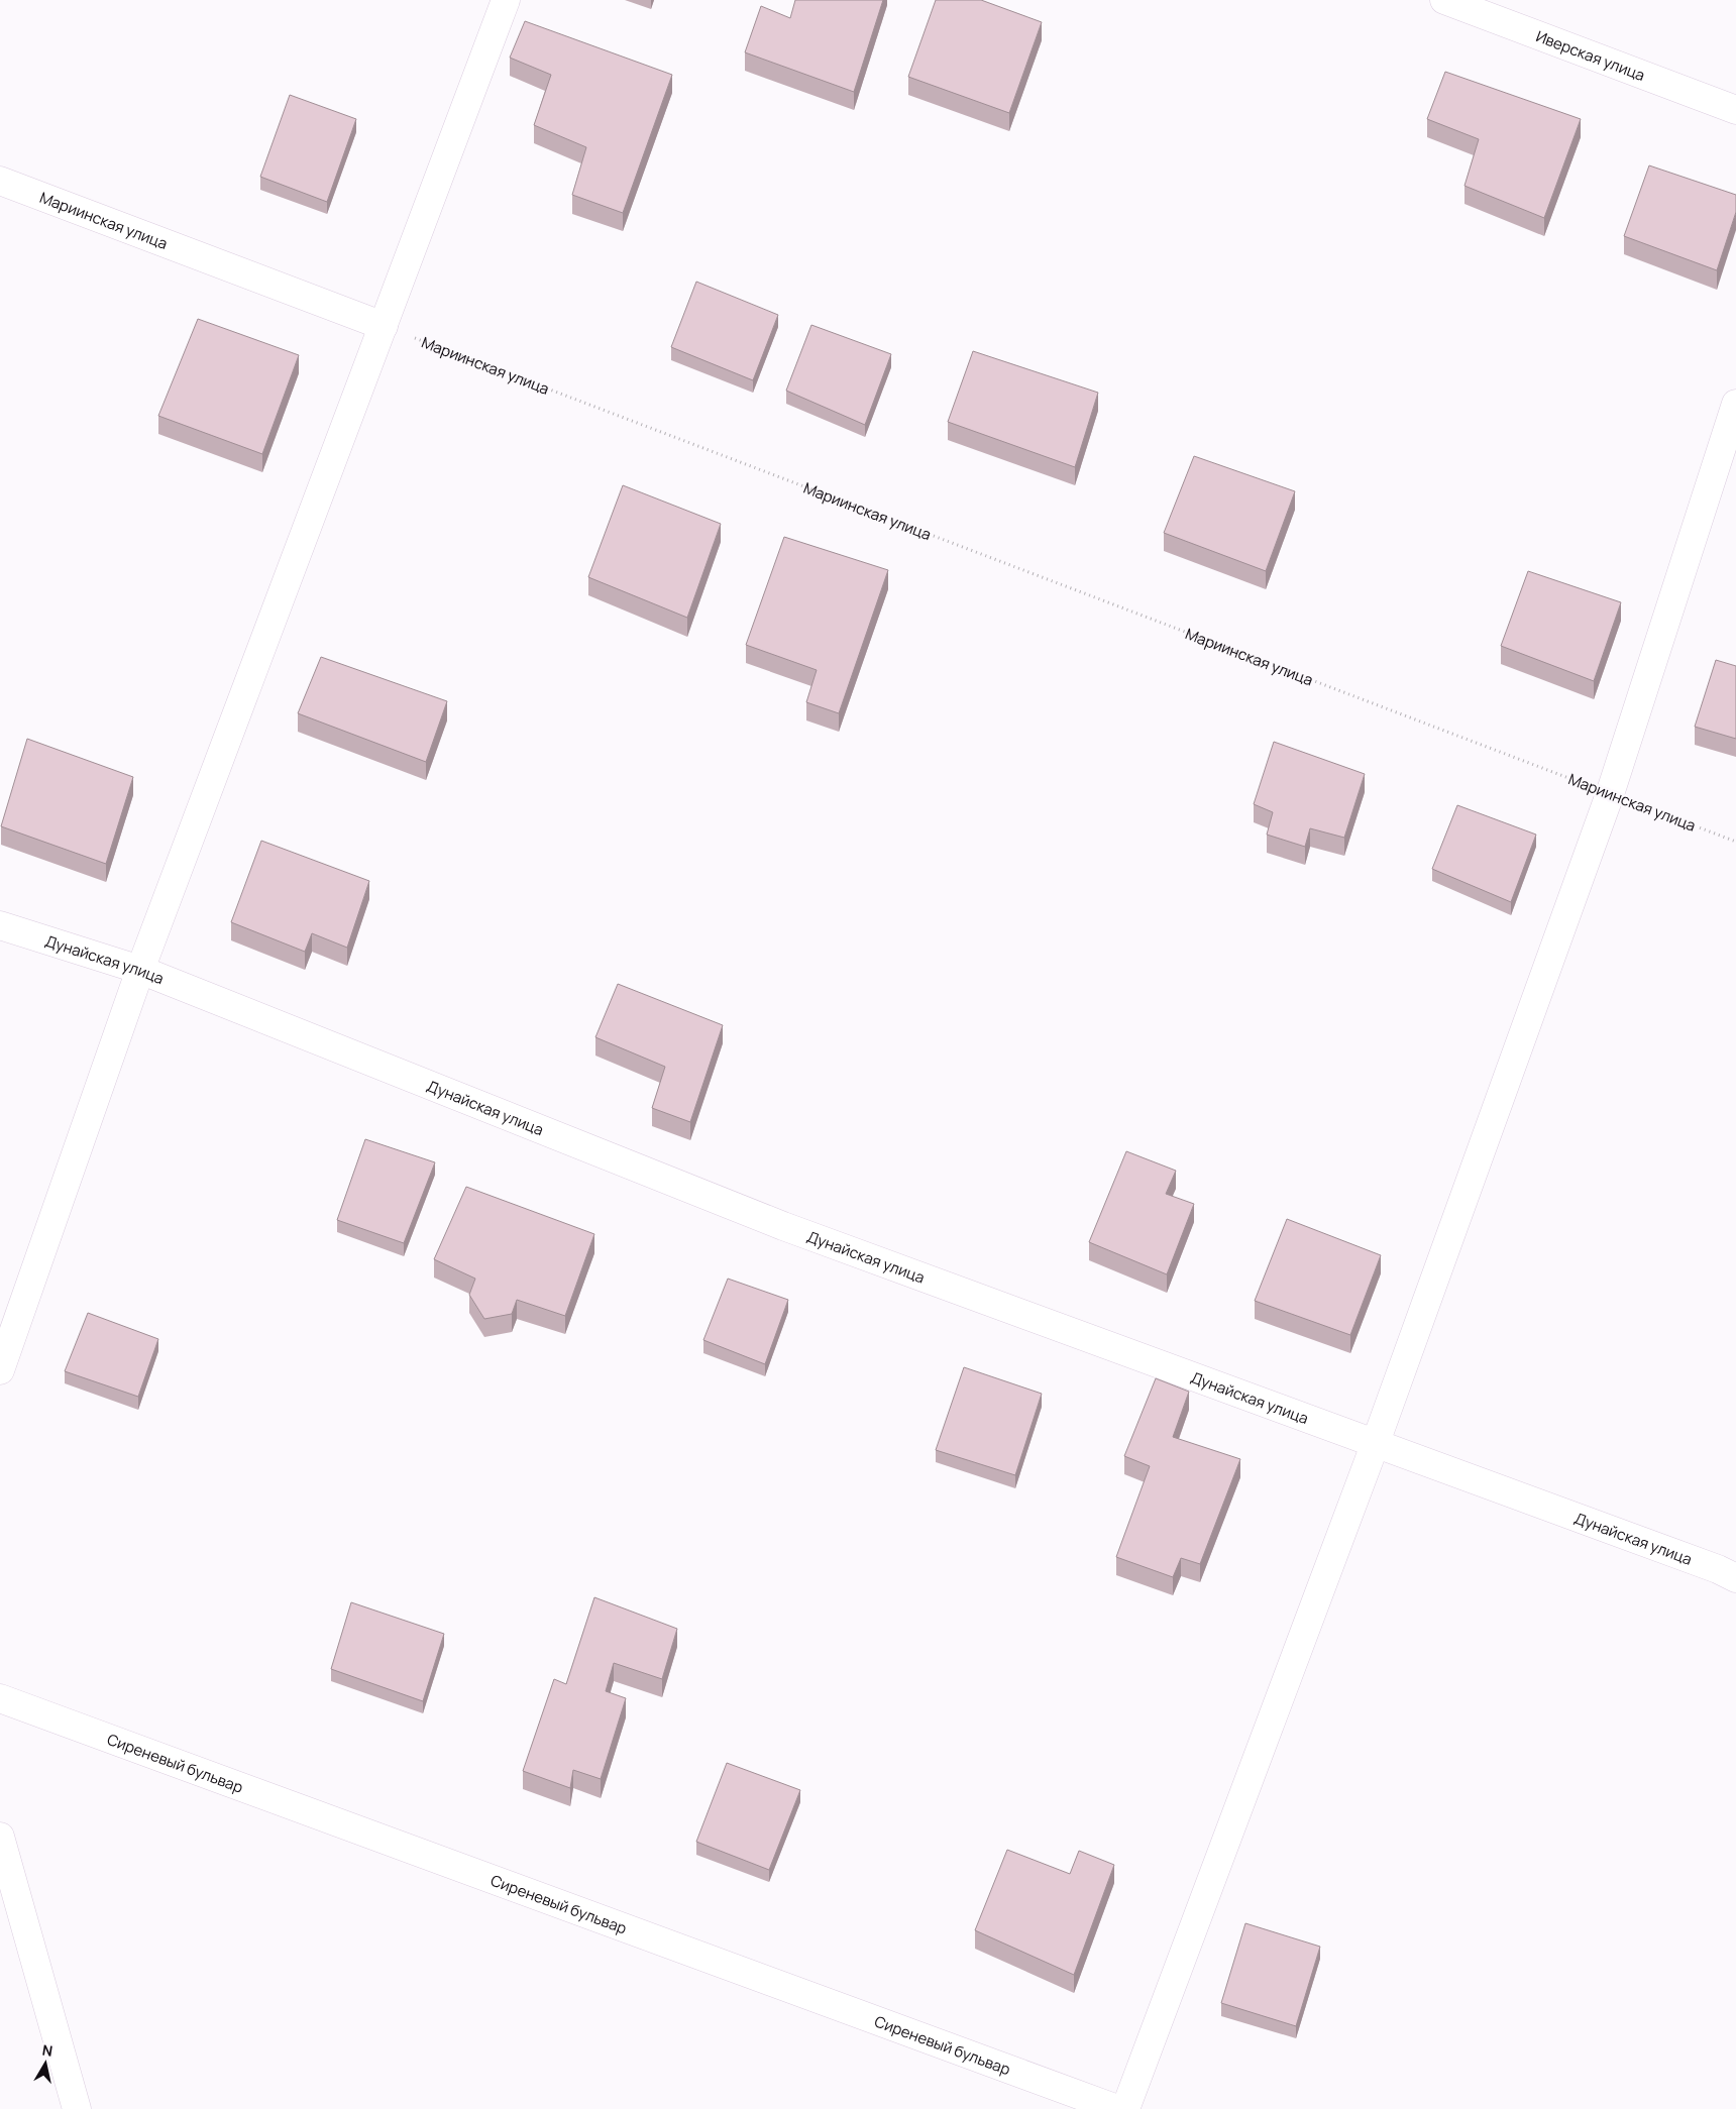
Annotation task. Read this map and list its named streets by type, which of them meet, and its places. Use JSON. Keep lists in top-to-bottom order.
{
  "streets": {
    "street": [
      "Иверская улица",
      "Мариинская улица",
      "Дунайская улица",
      "Сиреневый бульвар"
    ]
  },
  "north": "top"
}
